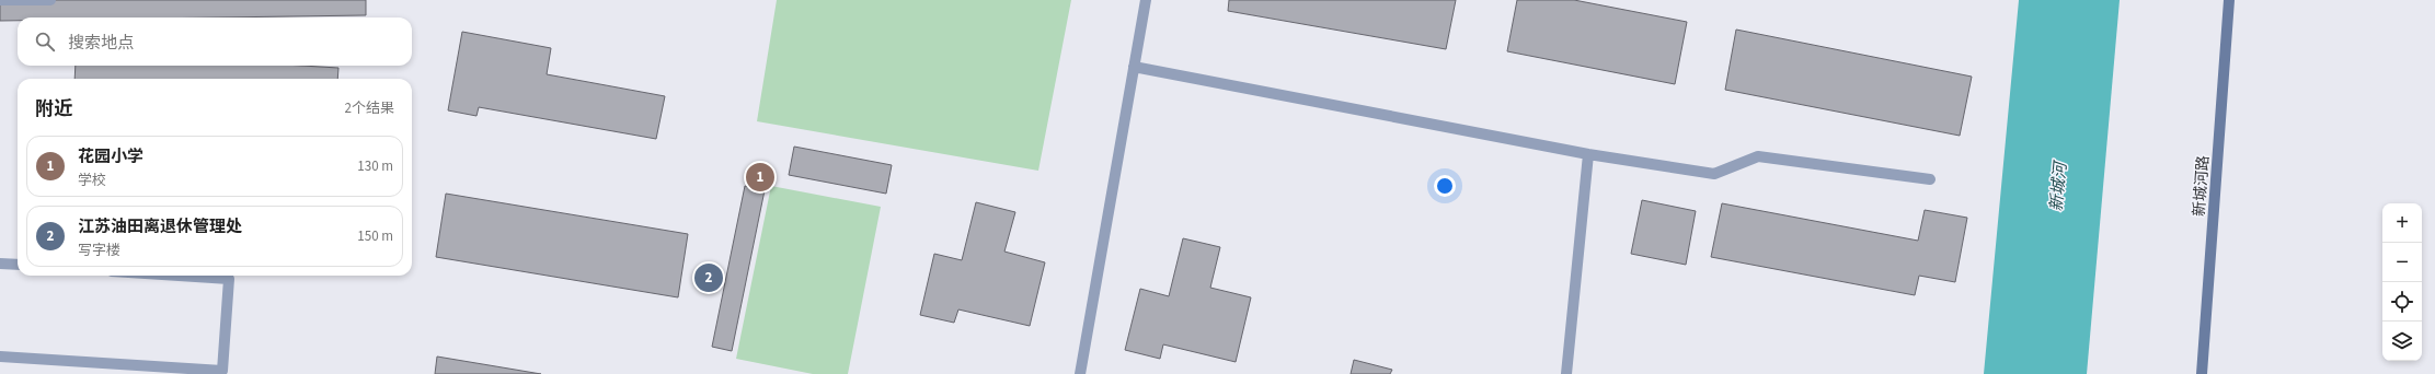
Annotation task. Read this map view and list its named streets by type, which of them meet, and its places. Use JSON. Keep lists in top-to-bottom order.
{
  "streets": {
    "street": ["新城河路"]
  },
  "water": ["新城河"],
  "page": {
    "search": "搜索地点",
    "heading": ["附近", "2个结果"],
    "list": [
      {
        "mark": "1",
        "name": "花园小学",
        "note": "学校",
        "value": "130 m"
      },
      {
        "mark": "2",
        "name": "江苏油田离退休管理处",
        "note": "写字楼",
        "value": "150 m"
      }
    ],
    "pins": ["1", "2"],
    "map_buttons": ["+", "−"]
  }
}
